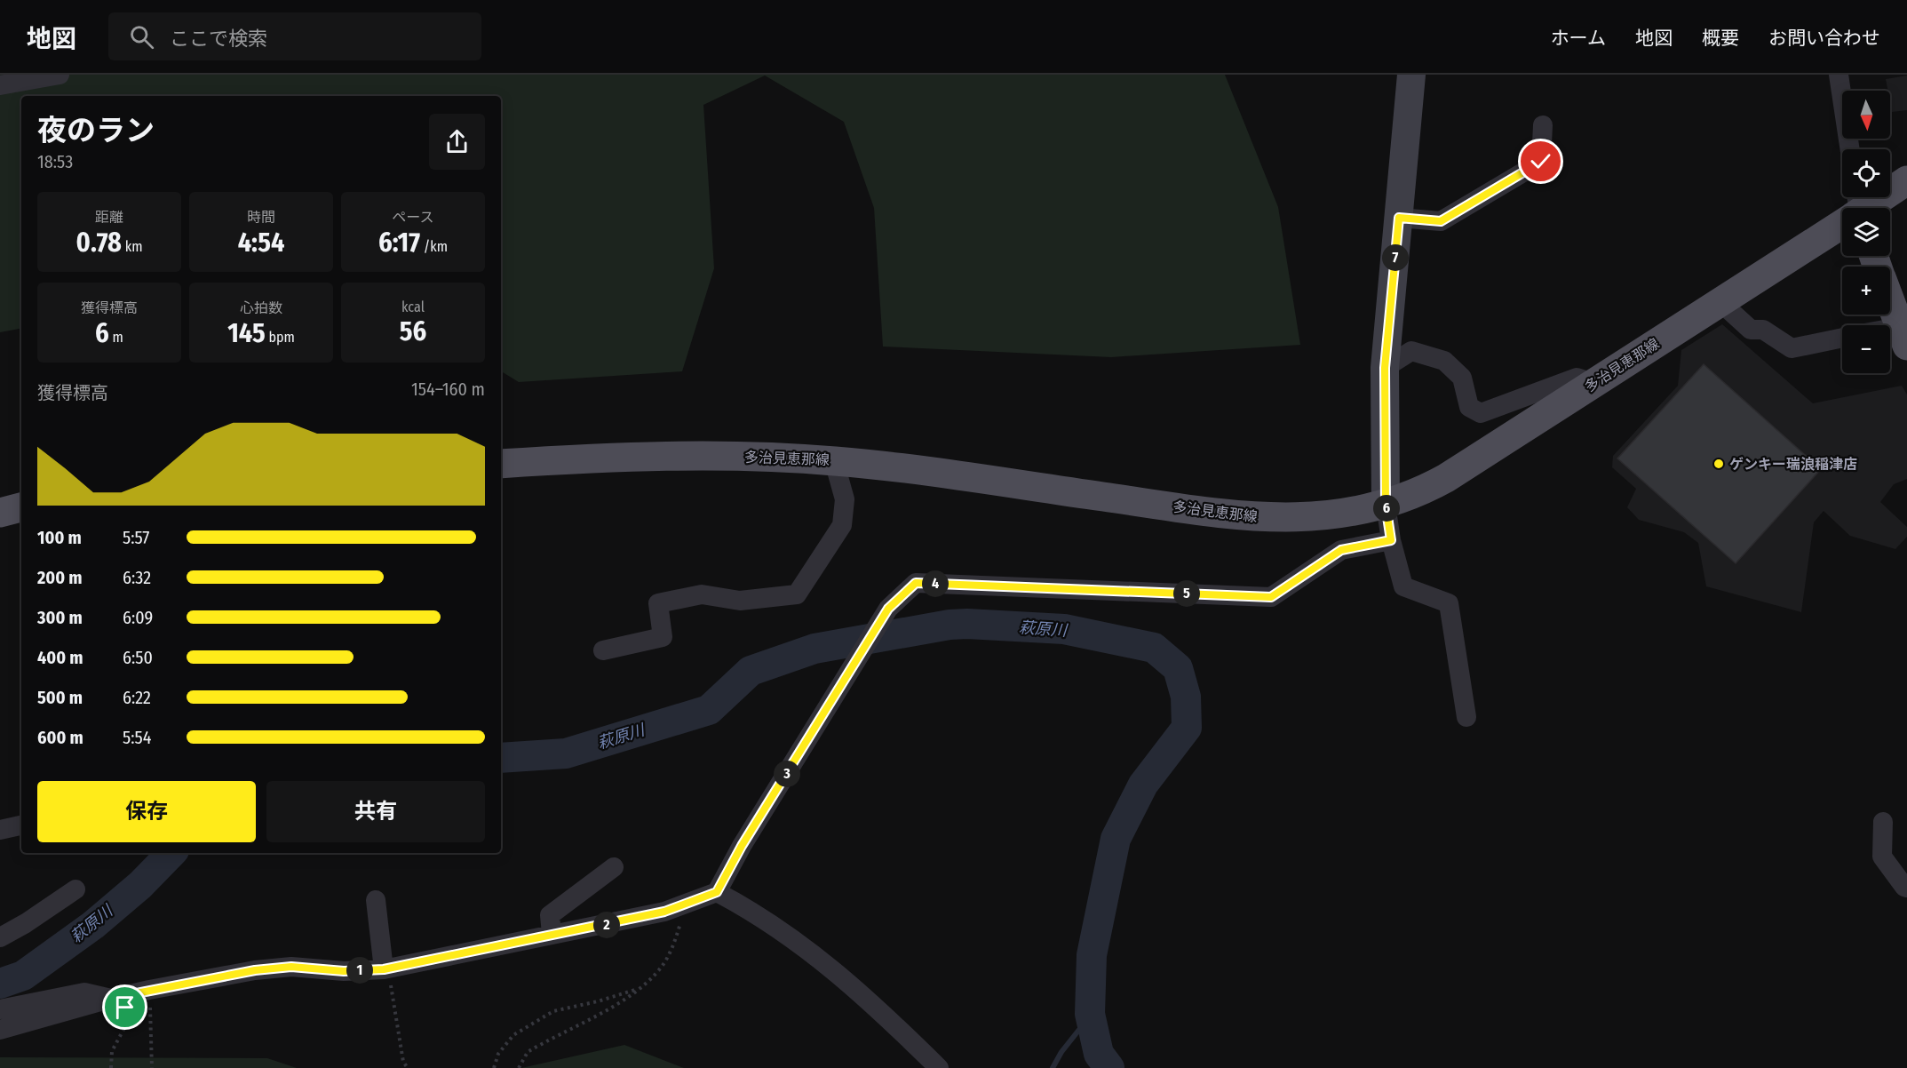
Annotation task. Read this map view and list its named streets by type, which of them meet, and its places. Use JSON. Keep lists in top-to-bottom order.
{
  "streets": {
    "main road": ["多治見恵那線"]
  },
  "water": ["萩原川"],
  "places": ["ゲンキー瑞浪稲津店"],
  "north": "bottom",
  "page": {
    "header": "地図",
    "search": "ここで検索",
    "nav": [
      "ホーム",
      "地図",
      "概要",
      "お問い合わせ"
    ],
    "map_buttons": ["+", "−"],
    "heading": ["夜のラン", "18:53"],
    "stats": [
      ["距離", "0.78 km"],
      ["時間", "4:54"],
      ["ペース", "6:17 /km"],
      ["獲得標高", "6 m"],
      ["心拍数", "145 bpm"],
      ["kcal", "56"]
    ],
    "pins": [
      "7",
      "6",
      "4",
      "5",
      "3",
      "2",
      "1"
    ],
    "chart": ["獲得標高", "154–160 m"],
    "list": [
      {
        "name": "100 m",
        "note": "5:57"
      },
      {
        "name": "200 m",
        "note": "6:32"
      },
      {
        "name": "300 m",
        "note": "6:09"
      },
      {
        "name": "400 m",
        "note": "6:50"
      },
      {
        "name": "500 m",
        "note": "6:22"
      },
      {
        "name": "600 m",
        "note": "5:54"
      }
    ],
    "buttons": ["保存", "共有"]
  }
}
